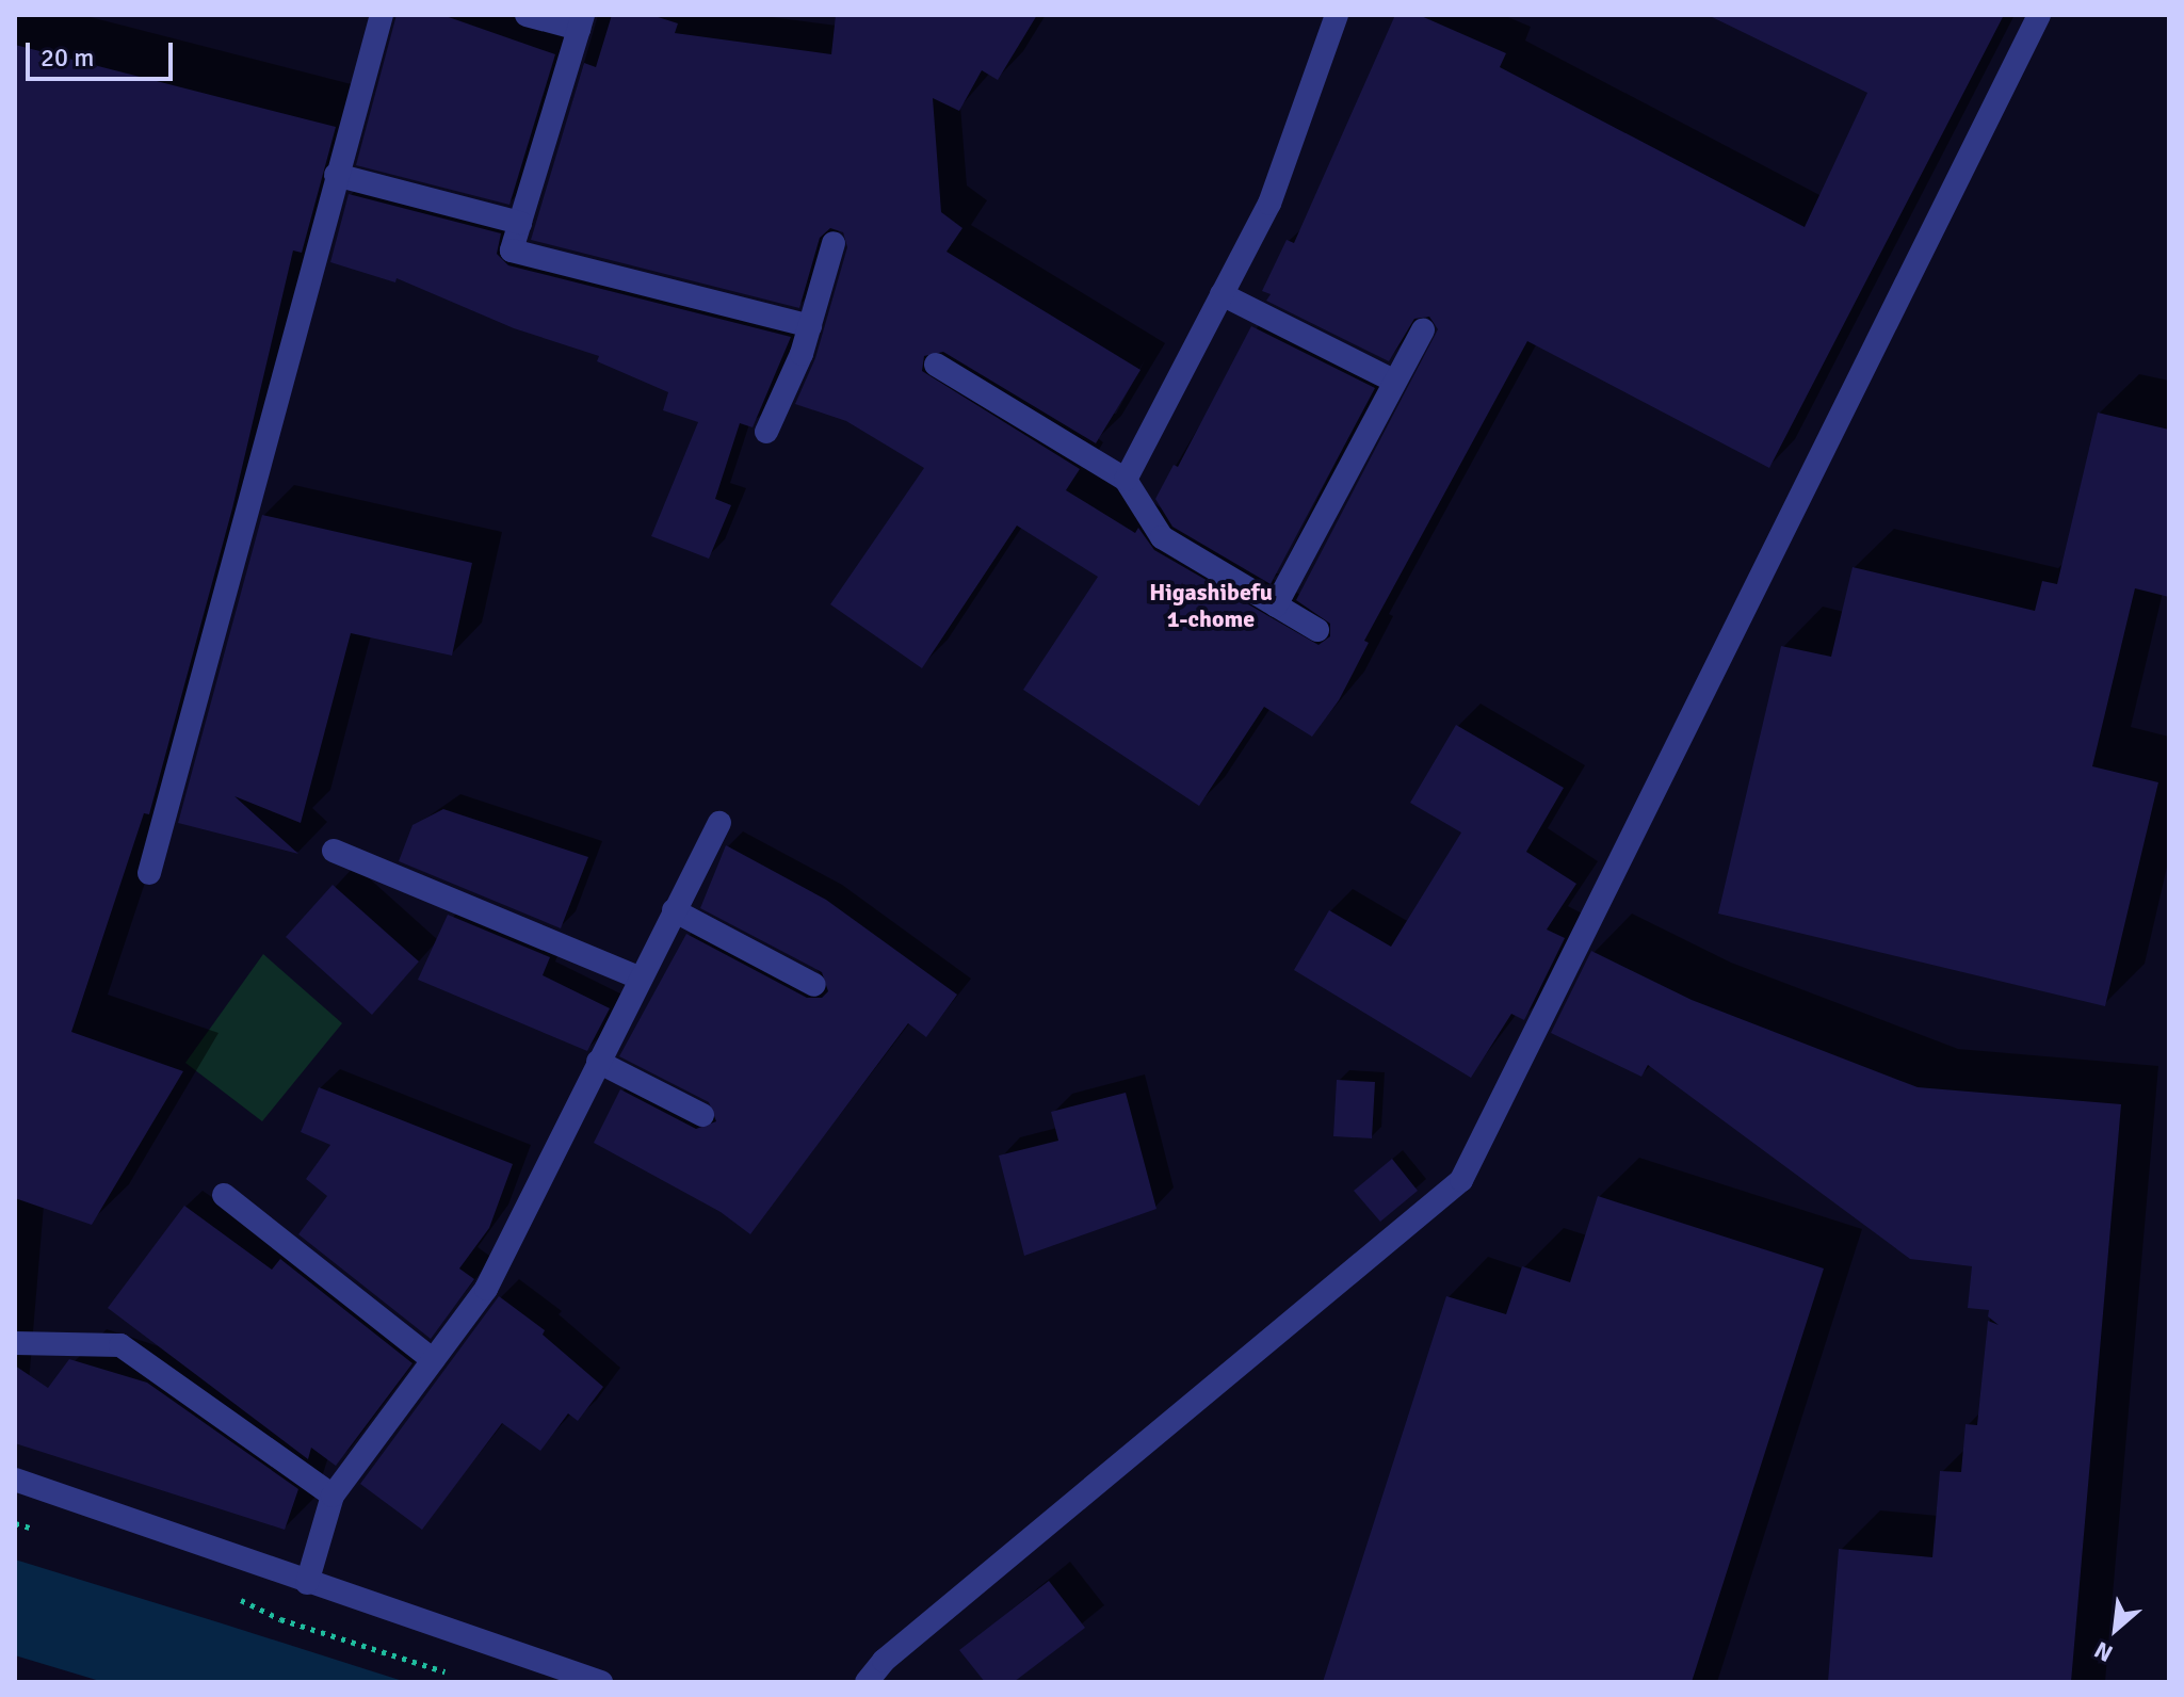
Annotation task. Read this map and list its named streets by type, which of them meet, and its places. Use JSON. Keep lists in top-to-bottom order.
{
  "districts": ["Higashibefu 1-chome"],
  "scale_bar": "20 m",
  "north": "bottom left"
}
